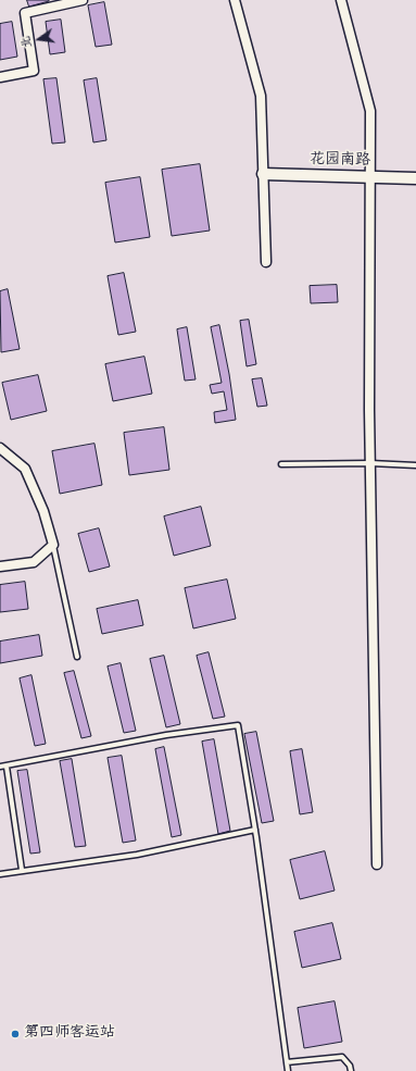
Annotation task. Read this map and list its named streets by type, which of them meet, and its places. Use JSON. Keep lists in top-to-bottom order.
{
  "streets": {
    "street": ["花园南路"]
  },
  "places": ["第四师客运站"],
  "north": "left"
}
